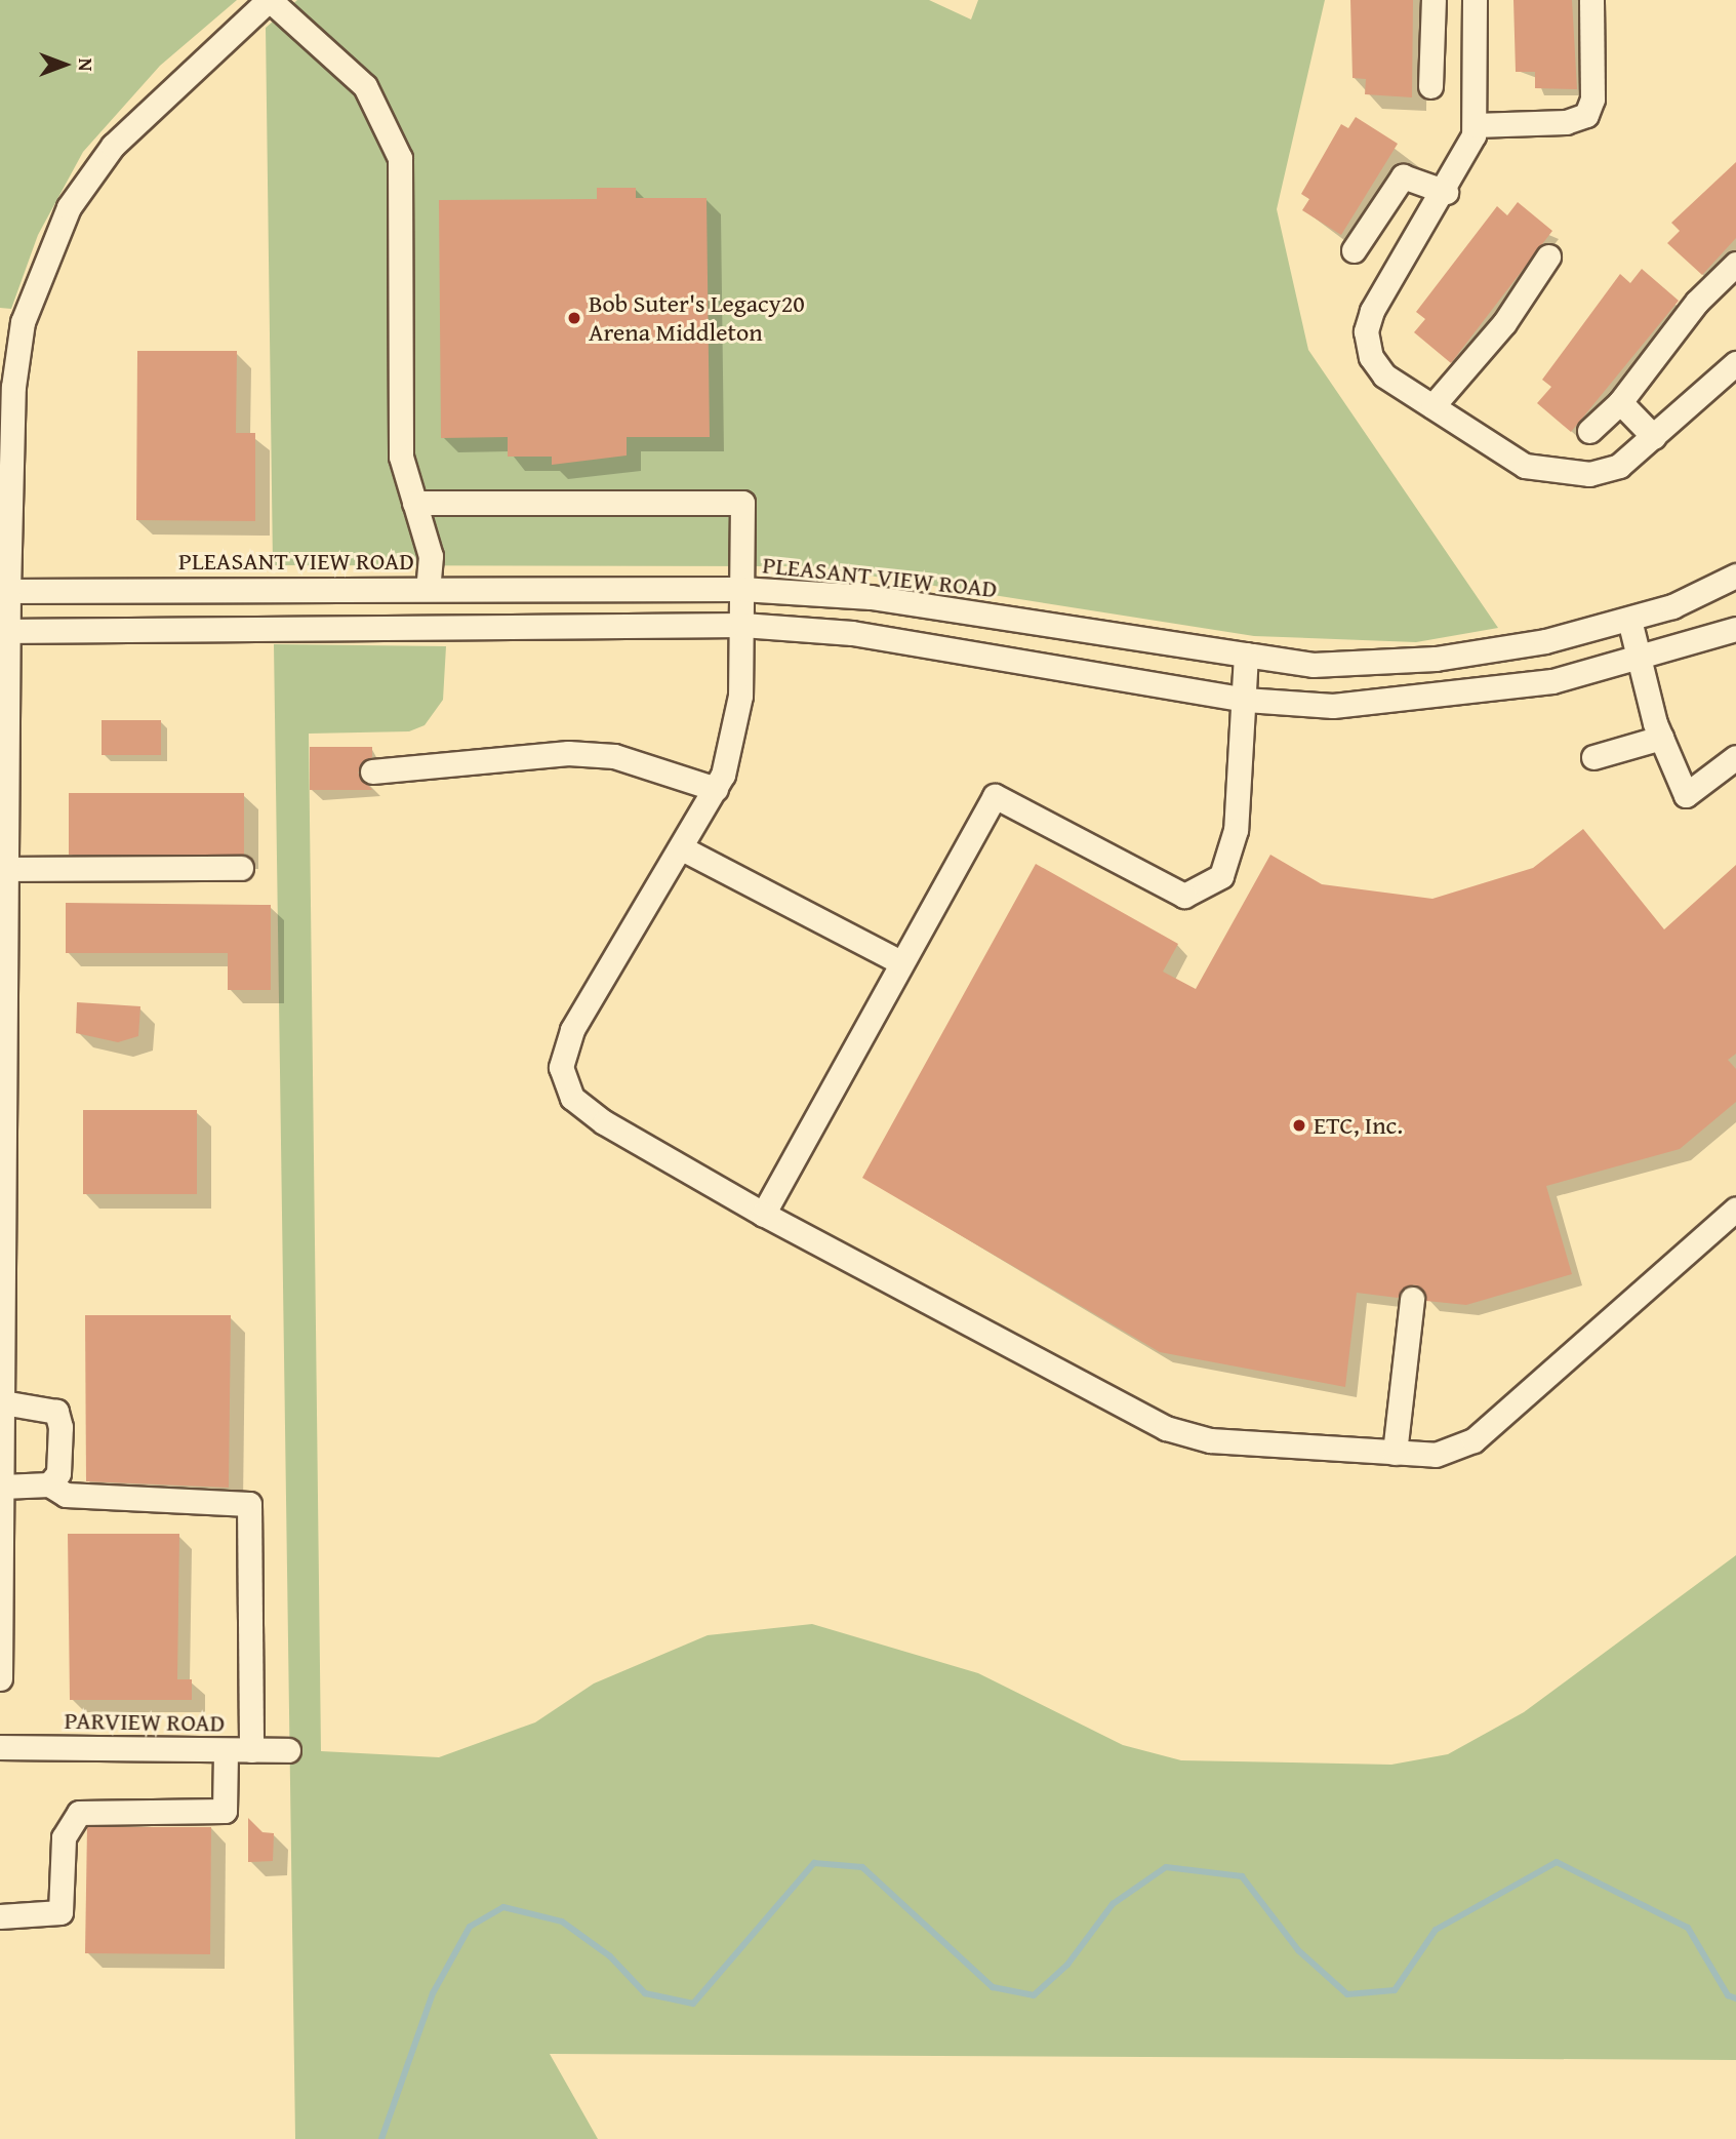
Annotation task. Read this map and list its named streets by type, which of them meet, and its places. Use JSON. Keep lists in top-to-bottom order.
{
  "streets": {
    "street": ["PLEASANT VIEW ROAD", "PARVIEW ROAD"]
  },
  "places": ["Bob Suter's Legacy20 Arena Middleton", "ETC, Inc."],
  "north": "right"
}
